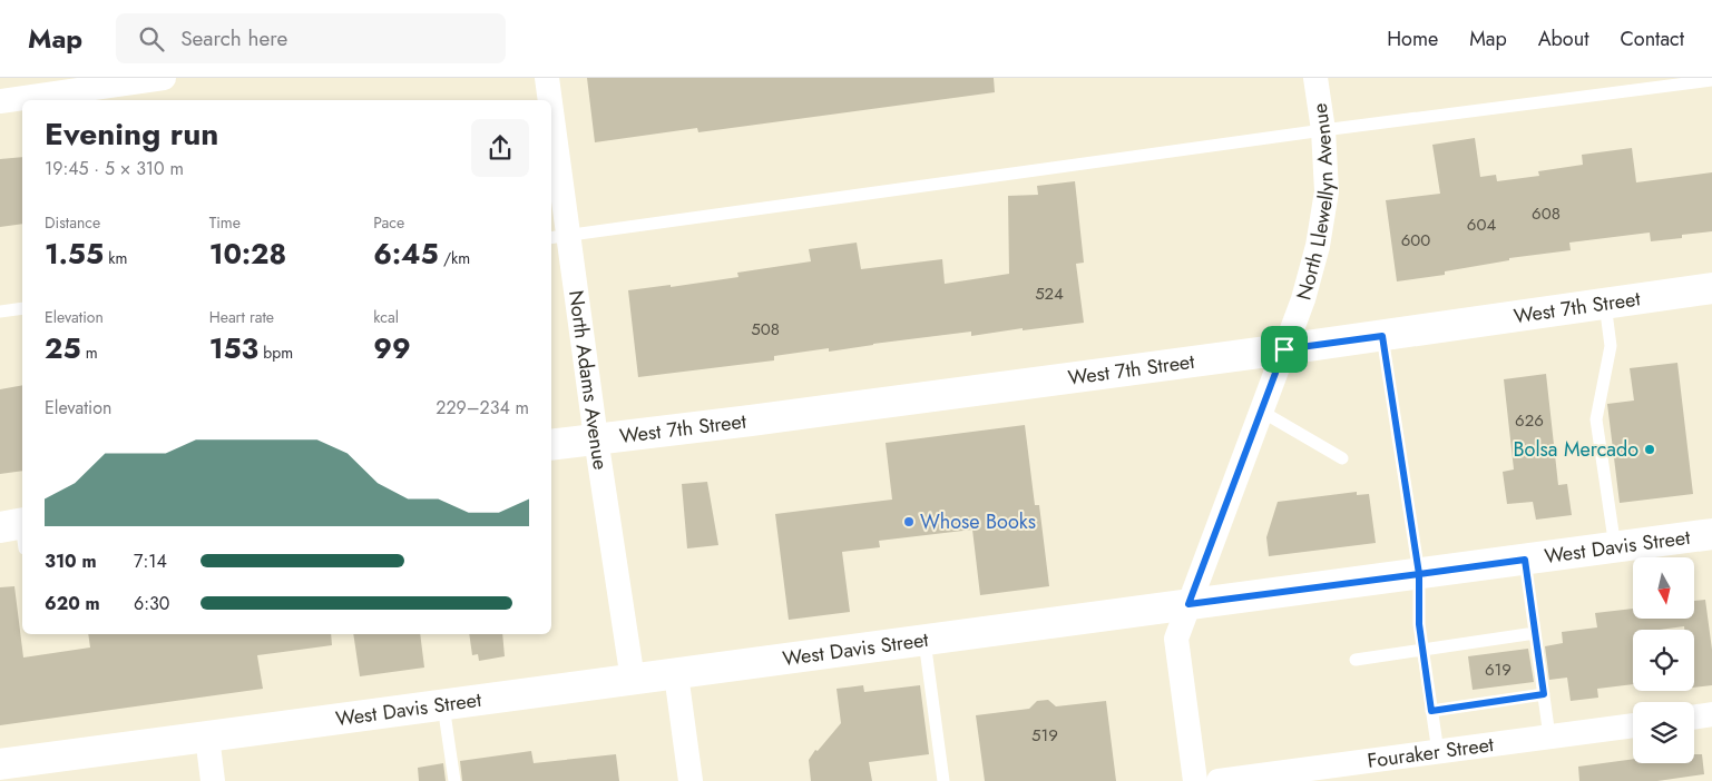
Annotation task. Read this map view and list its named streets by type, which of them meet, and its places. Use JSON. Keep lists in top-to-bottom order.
{
  "streets": {
    "main road": ["West 7th Street", "West Davis Street"],
    "street": ["North Llewellyn Avenue", "North Adams Avenue", "Fouraker Street"]
  },
  "crossings": [
    ["North Llewellyn Avenue", "West 7th Street"],
    ["North Llewellyn Avenue", "West Davis Street"],
    ["West 7th Street", "North Adams Avenue"],
    ["North Adams Avenue", "West Davis Street"]
  ],
  "places": ["Bolsa Mercado", "Whose Books"],
  "house_numbers": [
    "608",
    "604",
    "600",
    "524",
    "508",
    "626",
    "619",
    "519"
  ],
  "north": "bottom",
  "page": {
    "header": "Map",
    "search": "Search here",
    "nav": [
      "Home",
      "Map",
      "About",
      "Contact"
    ],
    "heading": ["Evening run", "19:45 · 5 × 310 m"],
    "stats": [
      ["Distance", "1.55 km"],
      ["Time", "10:28"],
      ["Pace", "6:45 /km"],
      ["Elevation", "25 m"],
      ["Heart rate", "153 bpm"],
      ["kcal", "99"]
    ],
    "chart": ["Elevation", "229–234 m"],
    "list": [
      {
        "name": "310 m",
        "note": "7:14"
      },
      {
        "name": "620 m",
        "note": "6:30"
      }
    ]
  }
}
